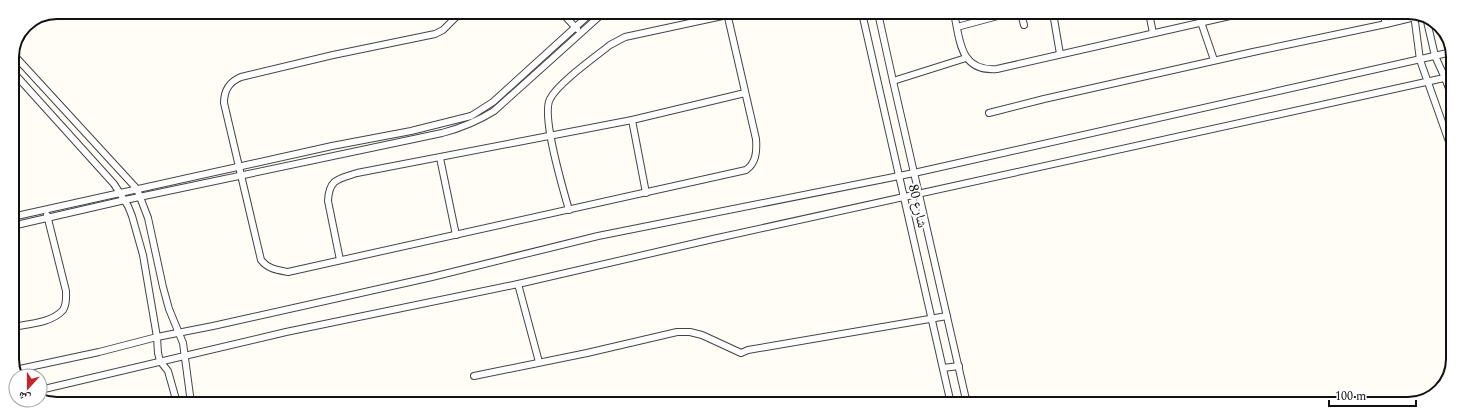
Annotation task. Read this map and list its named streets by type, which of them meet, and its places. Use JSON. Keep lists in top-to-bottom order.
{
  "streets": {
    "street": ["شارع 80"]
  },
  "scale_bar": "100 m",
  "north": "bottom"
}
